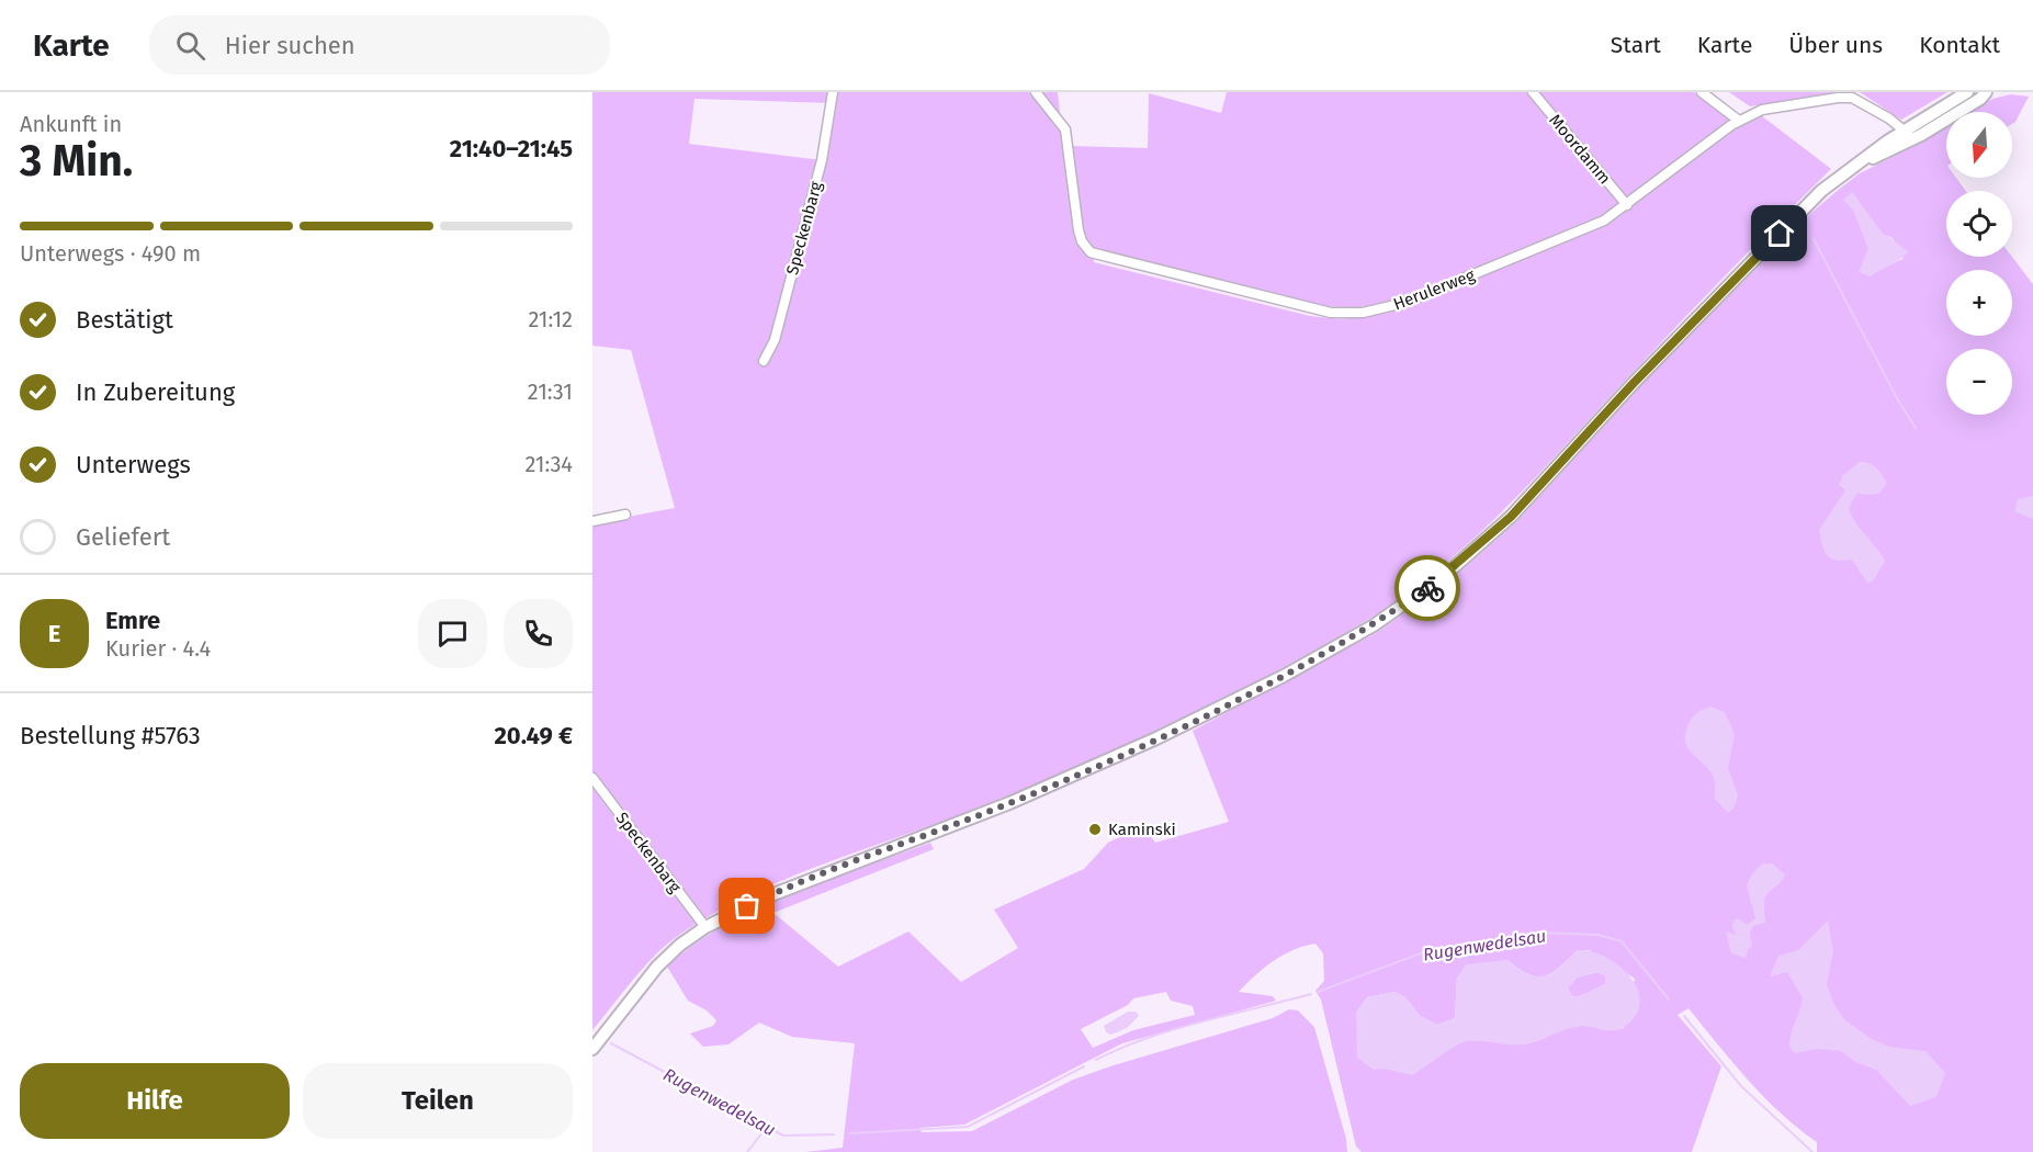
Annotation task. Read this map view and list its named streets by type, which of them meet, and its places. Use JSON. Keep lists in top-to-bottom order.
{
  "streets": {
    "street": ["Moordamm", "Speckenbarg", "Herulerweg"]
  },
  "crossings": [
    ["Moordamm", "Herulerweg"]
  ],
  "water": ["Rugenwedelsau"],
  "places": ["Kaminski"],
  "north": "bottom",
  "page": {
    "header": "Karte",
    "search": "Hier suchen",
    "nav": [
      "Start",
      "Karte",
      "Über uns",
      "Kontakt"
    ],
    "heading": ["3 Min.", "Ankunft in", "21:40–21:45"],
    "panel": [
      "Emre",
      "Kurier · 4.4",
      "Bestellung #5763",
      "20.49 €"
    ],
    "map_buttons": ["+", "−"],
    "bar": "Unterwegs · 490 m",
    "list": [
      ["Bestätigt", "21:12"],
      ["In Zubereitung", "21:31"],
      ["Unterwegs", "21:34"],
      "Geliefert"
    ],
    "round": "E",
    "buttons": ["Hilfe", "Teilen"]
  }
}
